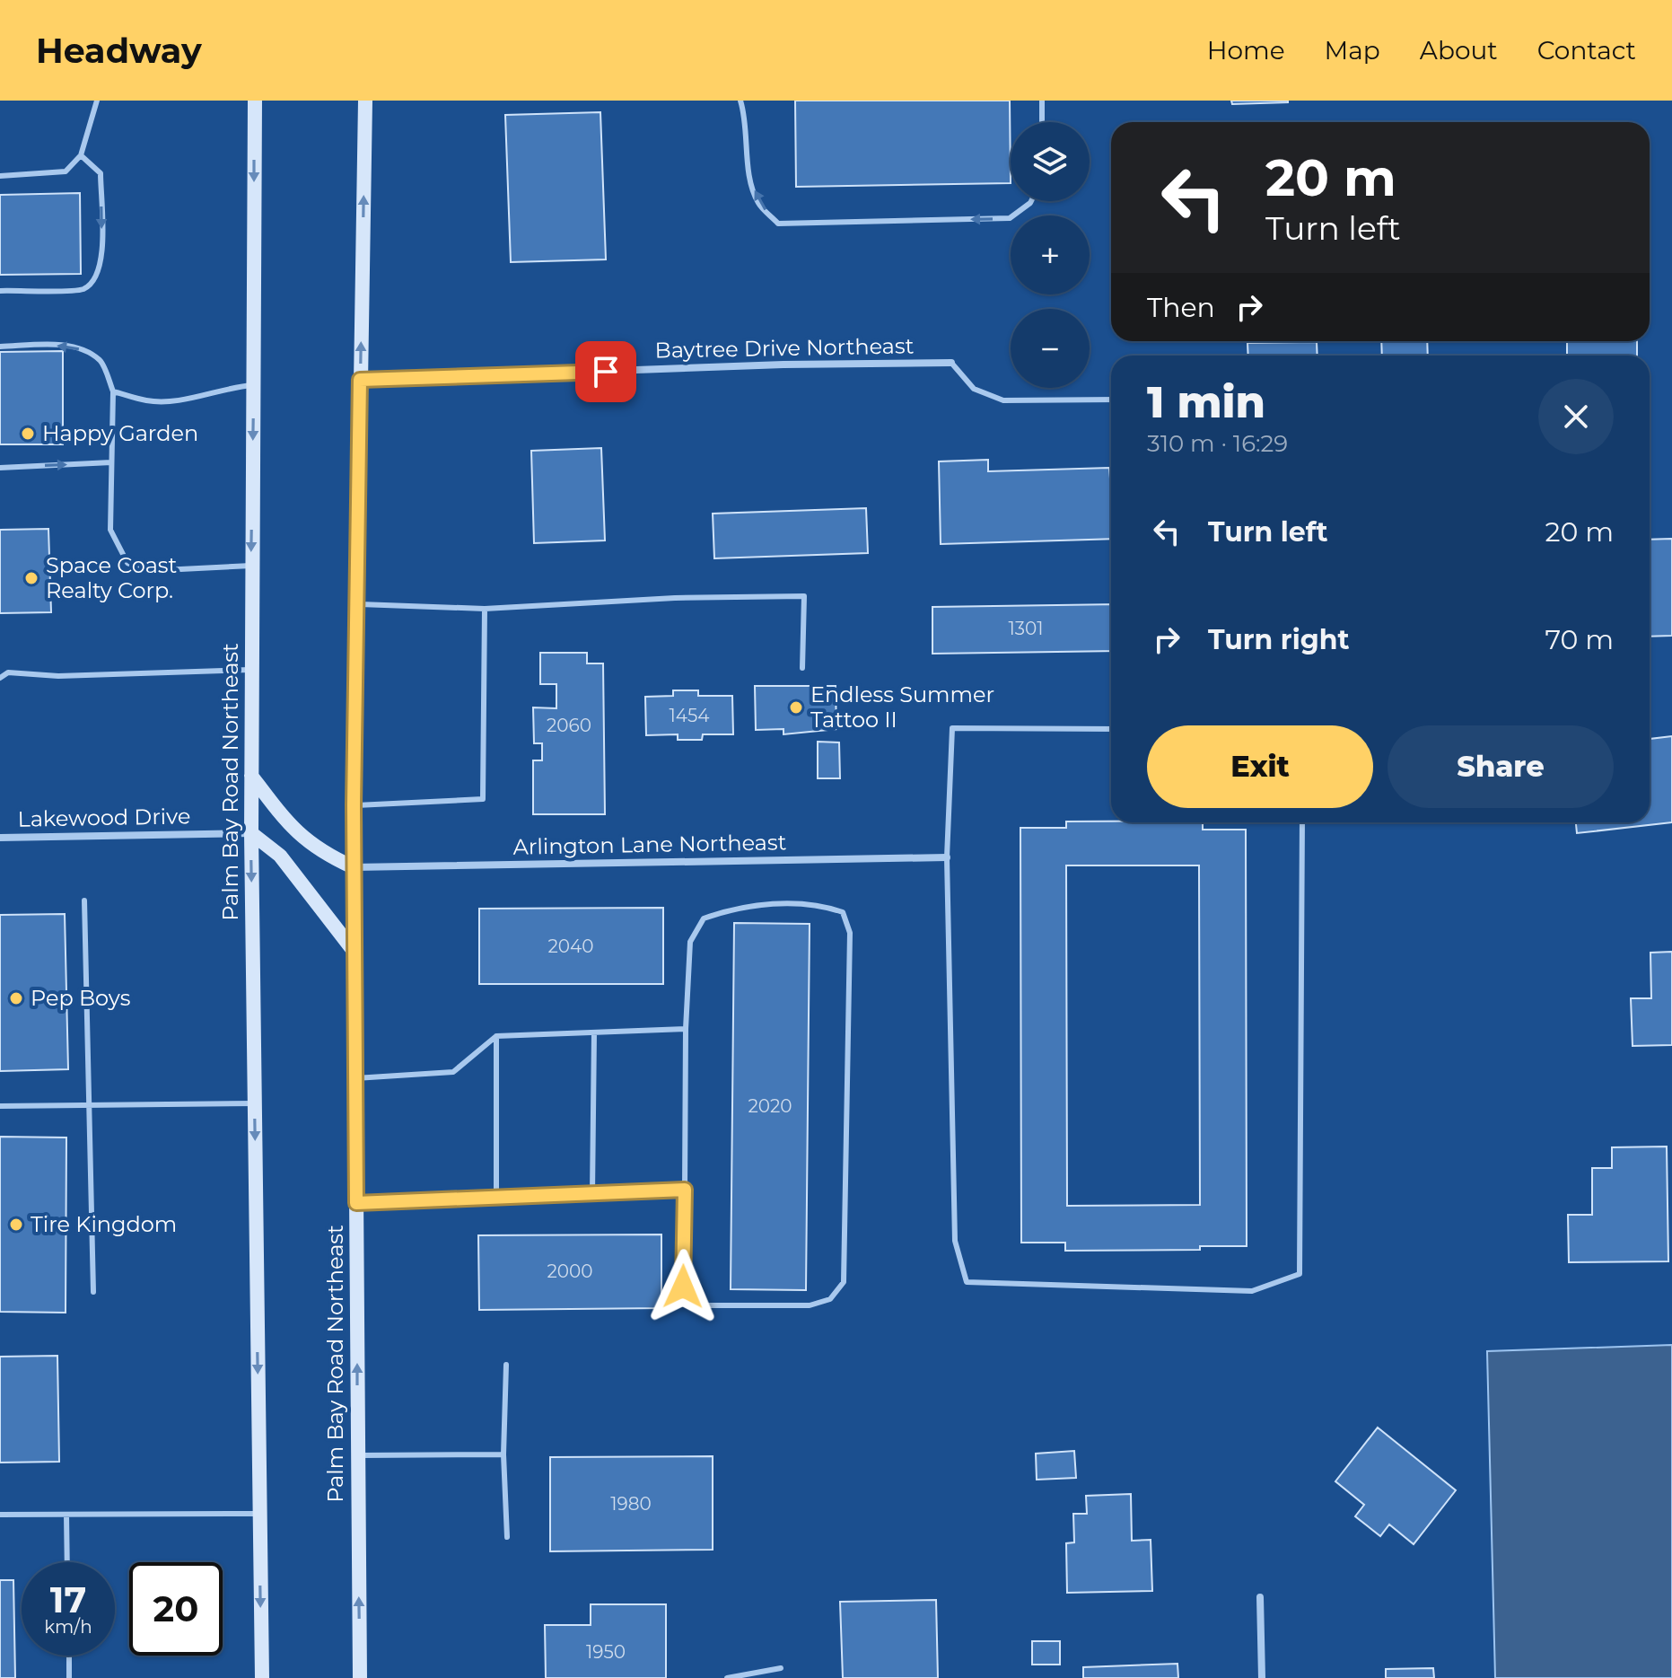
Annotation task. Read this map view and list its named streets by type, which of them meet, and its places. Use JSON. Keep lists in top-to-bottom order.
{
  "streets": {
    "main road": ["Palm Bay Road Northeast"],
    "street": ["Baytree Drive Northeast", "Lakewood Drive", "Arlington Lane Northeast"]
  },
  "crossings": [
    ["Baytree Drive Northeast", "Palm Bay Road Northeast"],
    ["Palm Bay Road Northeast", "Lakewood Drive"],
    ["Palm Bay Road Northeast", "Arlington Lane Northeast"]
  ],
  "places": [
    "Happy Garden",
    "Space Coast Realty Corp.",
    "Endless Summer Tattoo II",
    "Pep Boys",
    "Tire Kingdom"
  ],
  "house_numbers": [
    "1301",
    "1454",
    "2060",
    "2040",
    "2020",
    "2000",
    "1980",
    "1950"
  ],
  "page": {
    "header": "Headway",
    "nav": [
      "Home",
      "Map",
      "About",
      "Contact"
    ],
    "map_buttons": ["+", "−"],
    "turn": ["20 m", "Turn left"],
    "then": "Then",
    "heading": ["1 min", "310 m · 16:29"],
    "list": [
      {
        "name": "Turn left",
        "value": "20 m"
      },
      {
        "name": "Turn right",
        "value": "70 m"
      }
    ],
    "buttons": ["Exit", "Share"],
    "speed": "17 km/h",
    "limit": "20"
  }
}
